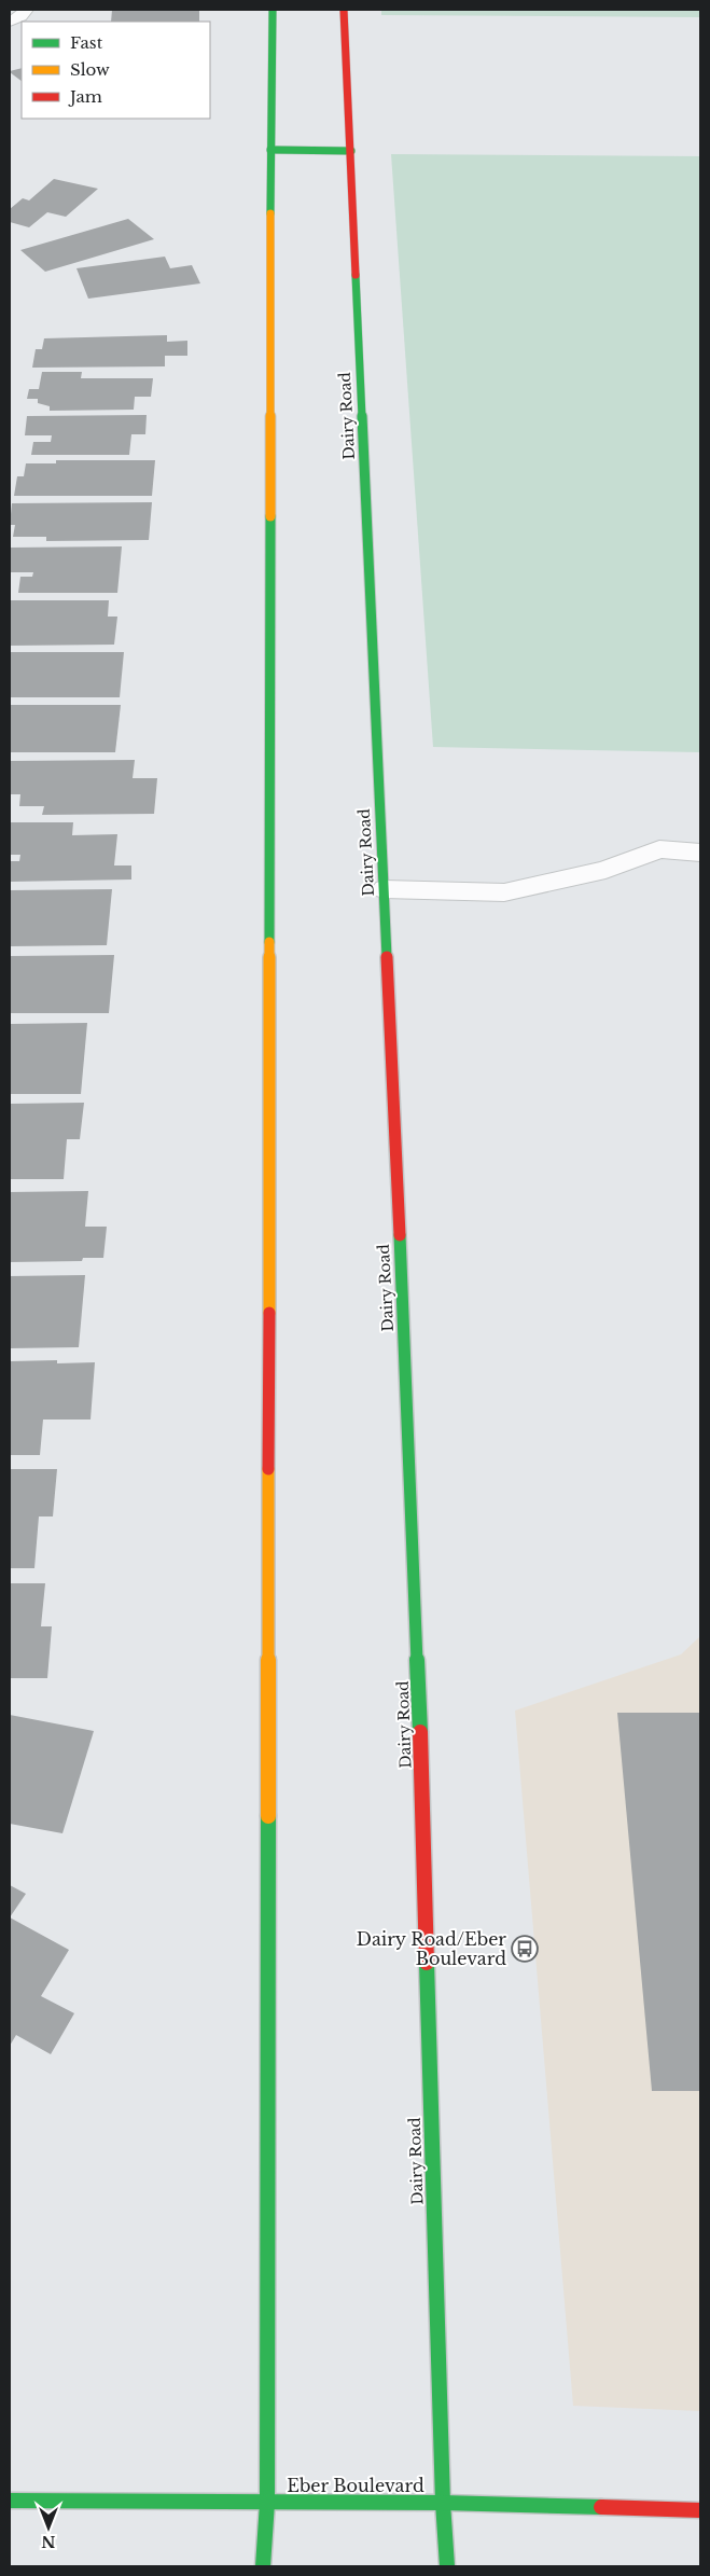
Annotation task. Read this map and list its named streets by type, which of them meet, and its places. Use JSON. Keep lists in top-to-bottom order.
{
  "streets": {
    "street": ["Dairy Road", "Eber Boulevard"]
  },
  "crossings": [
    ["Dairy Road", "Eber Boulevard"]
  ],
  "places": {
    "bus stop": ["Dairy Road/Eber Boulevard"]
  },
  "legend": ["Fast", "Slow", "Jam"],
  "north": "bottom"
}
